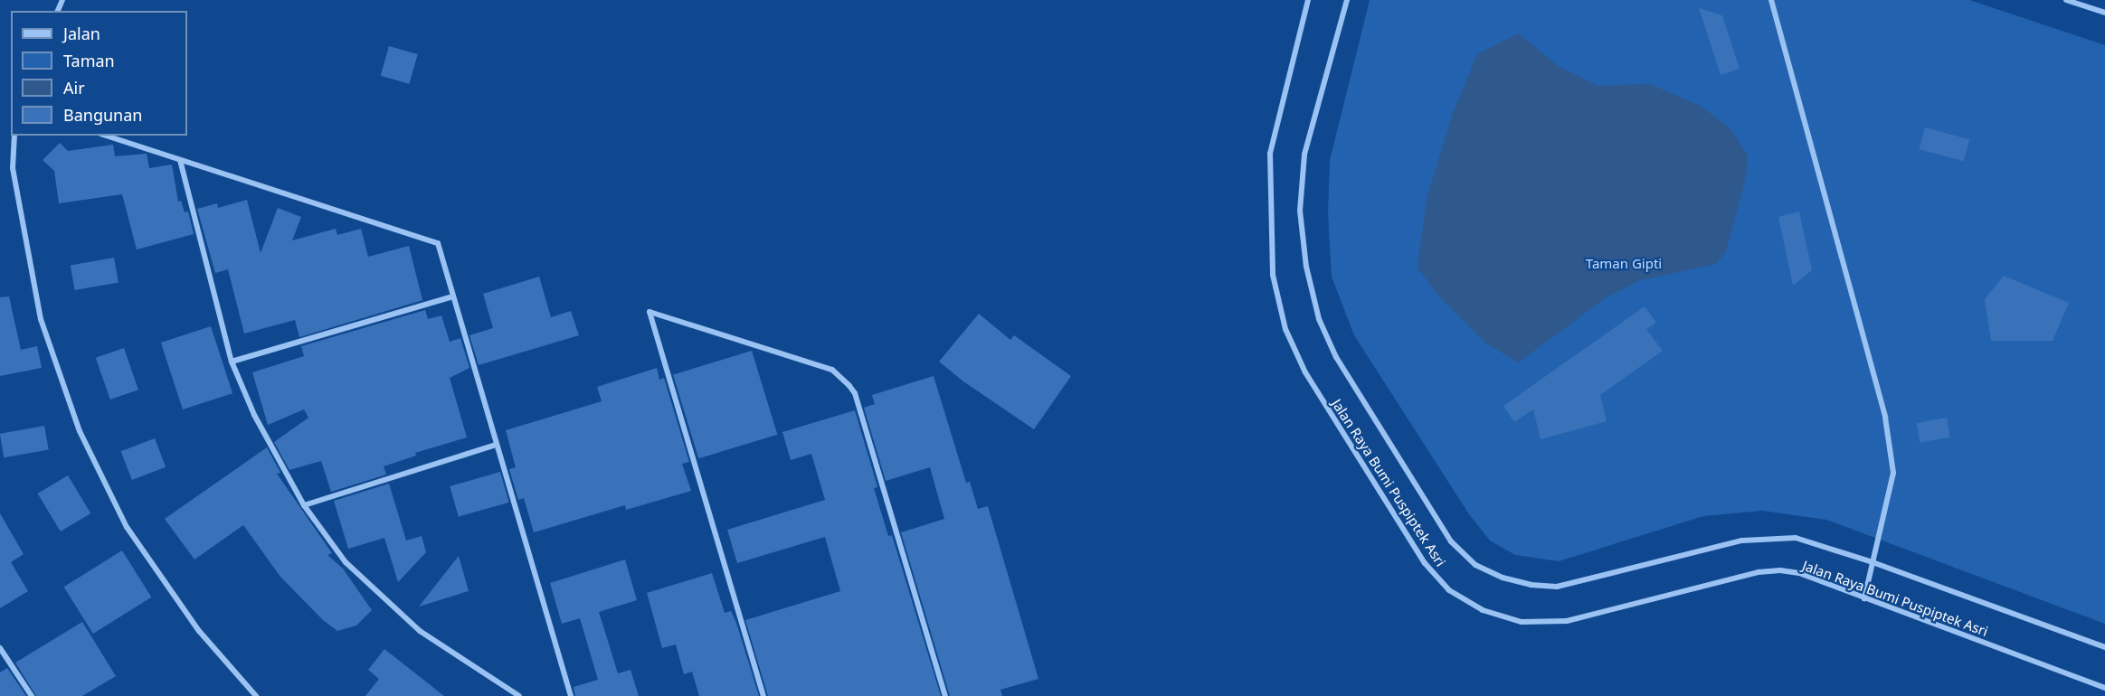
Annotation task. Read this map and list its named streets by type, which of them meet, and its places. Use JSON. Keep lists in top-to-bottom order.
{
  "streets": {
    "street": ["Jalan Raya Bumi Puspiptek Asri"]
  },
  "parks": ["Taman Gipti"],
  "legend": [
    "Jalan",
    "Taman",
    "Air",
    "Bangunan"
  ]
}
